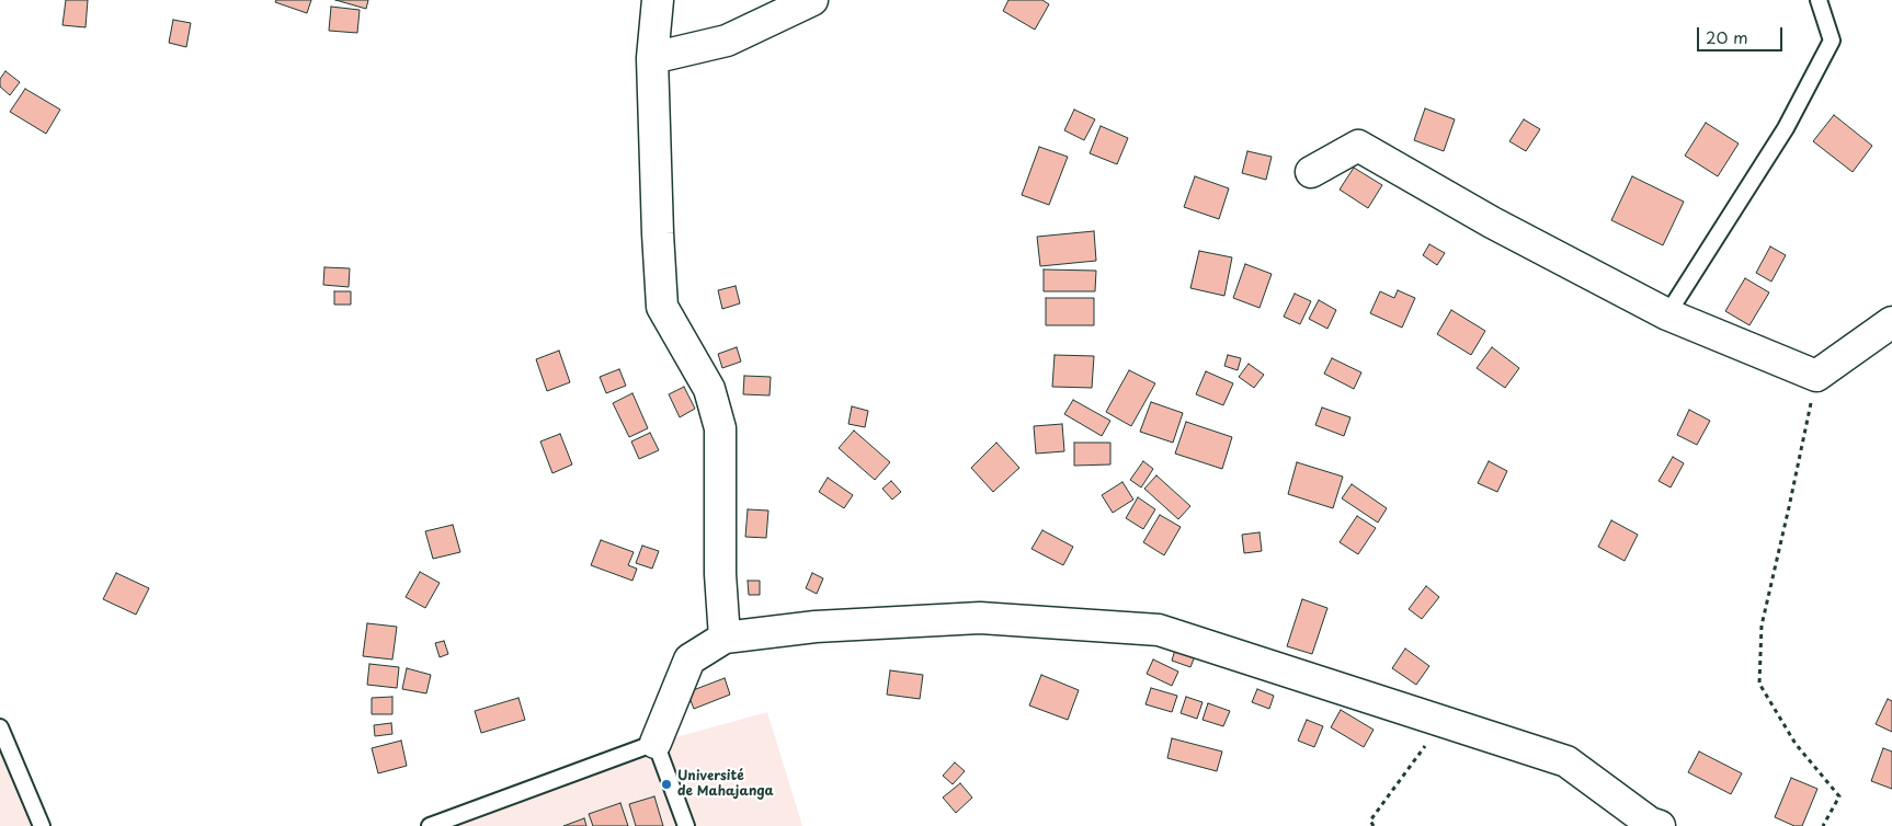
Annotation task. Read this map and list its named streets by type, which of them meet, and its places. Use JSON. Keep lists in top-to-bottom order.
{
  "places": ["Université de Mahajanga"],
  "scale_bar": "20 m"
}
